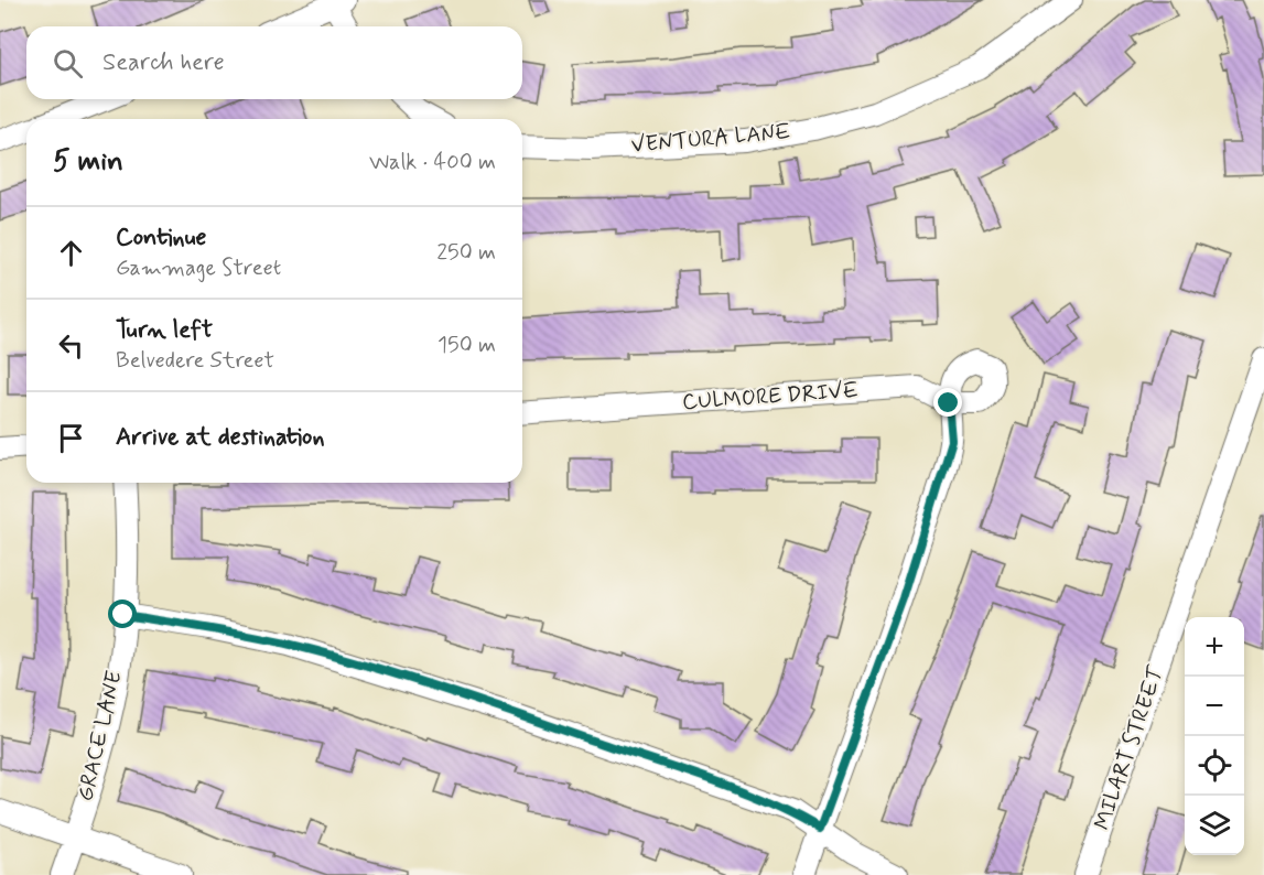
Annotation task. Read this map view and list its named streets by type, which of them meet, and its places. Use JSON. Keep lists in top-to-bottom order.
{
  "streets": {
    "street": [
      "VENTURA LANE",
      "CULMORE DRIVE",
      "GRACE LANE",
      "MILART STREET"
    ]
  },
  "page": {
    "search": "Search here",
    "heading": ["5 min", "Walk · 400 m"],
    "list": [
      ["Continue", "Gammage Street", "250 m"],
      ["Turn left", "Belvedere Street", "150 m"],
      "Arrive at destination"
    ],
    "map_buttons": ["+", "−"]
  }
}
